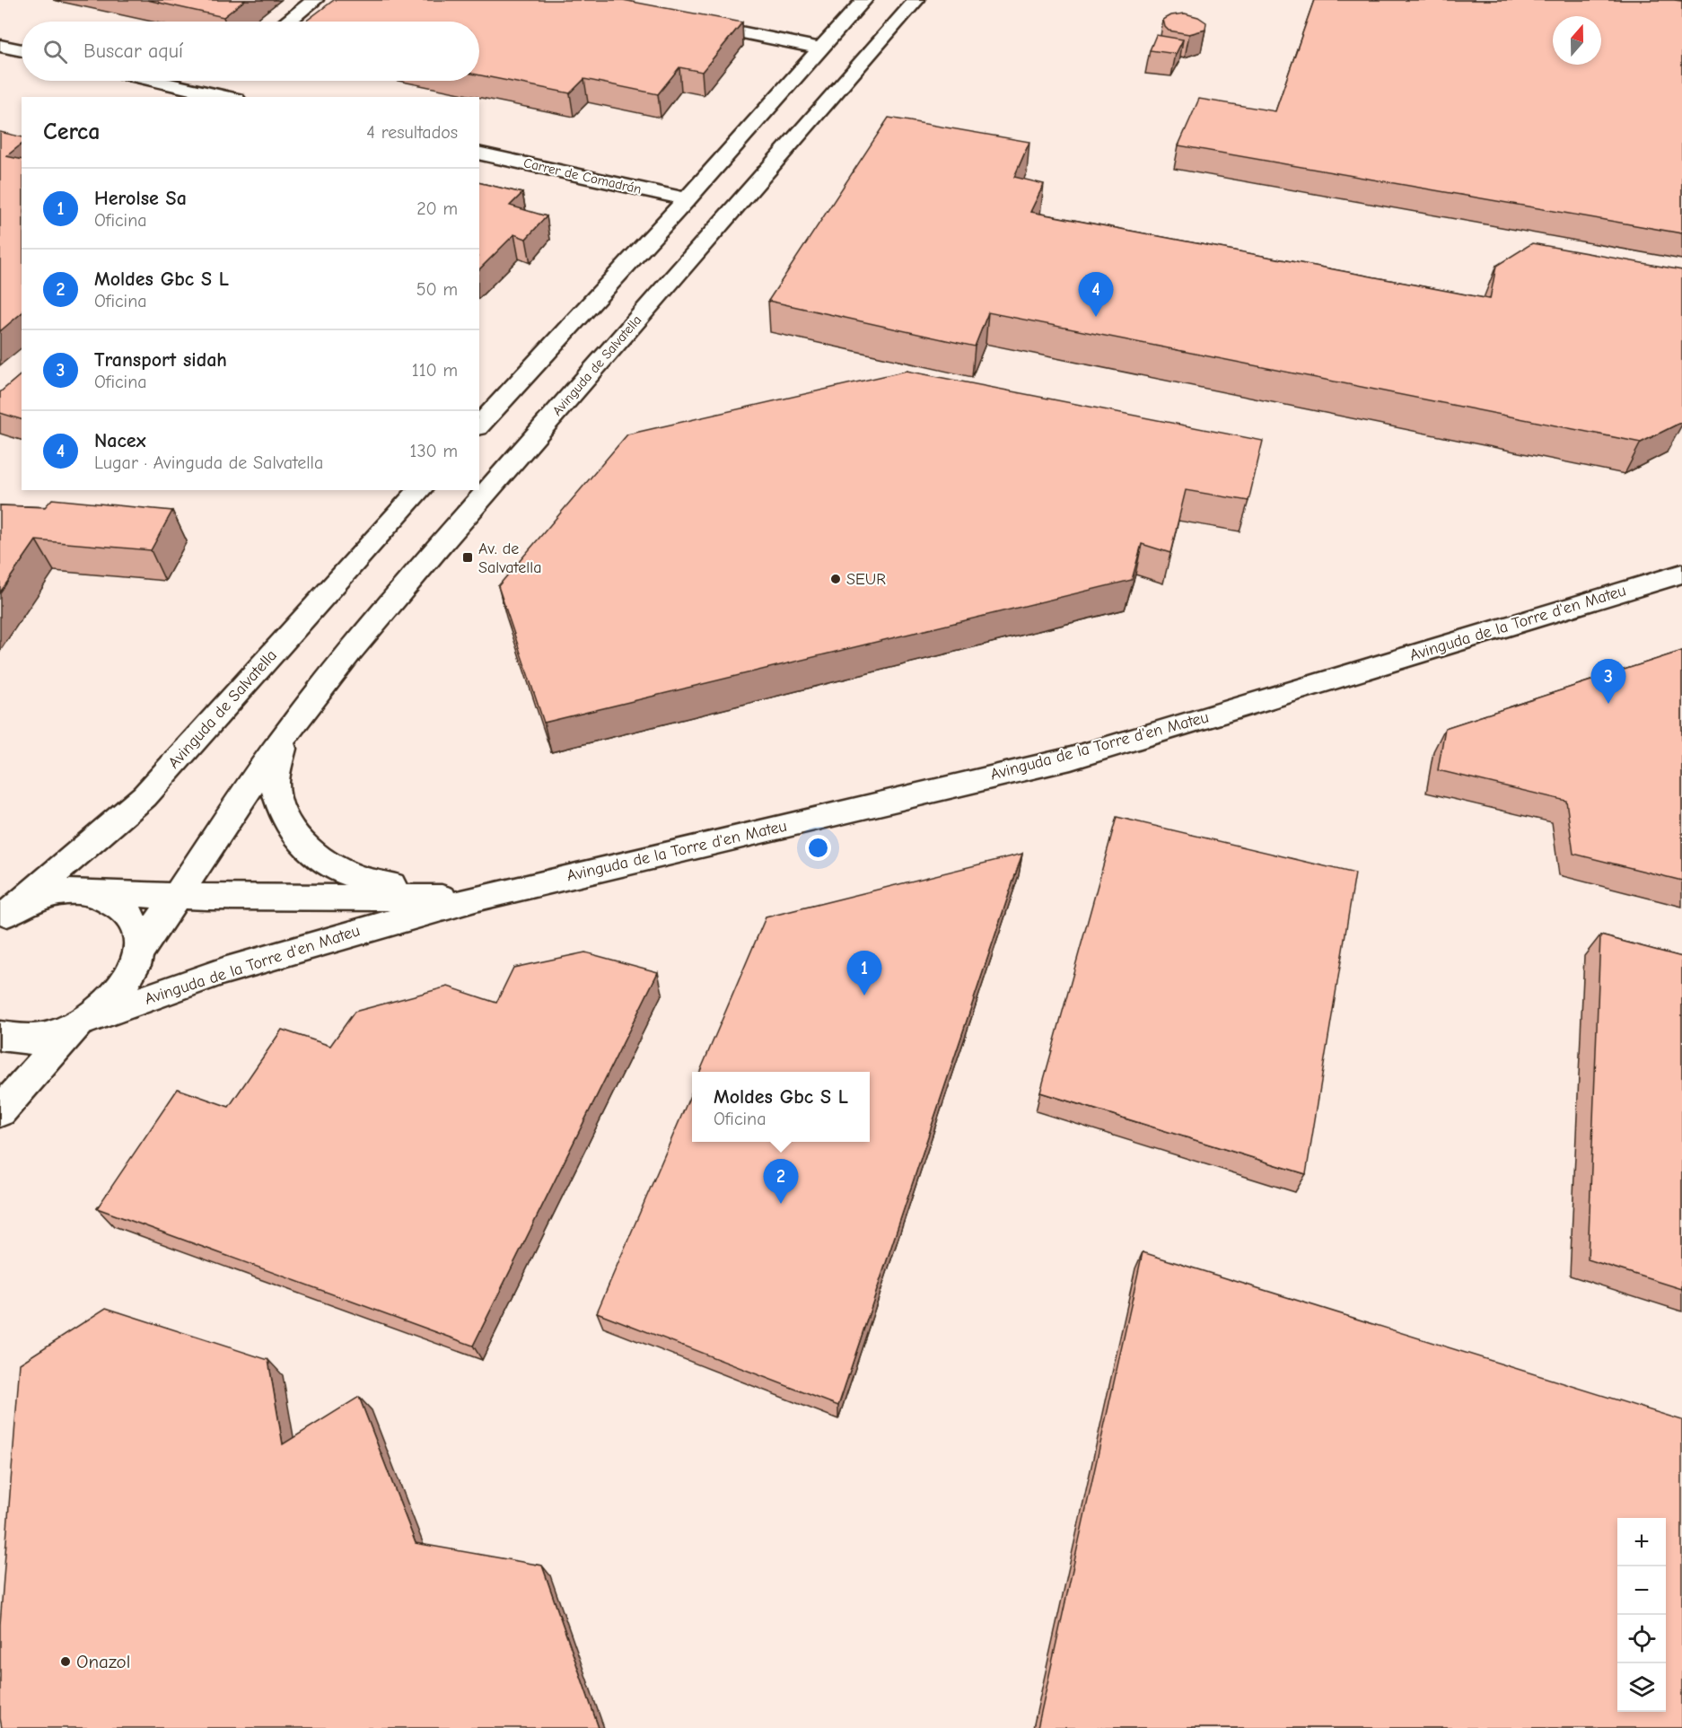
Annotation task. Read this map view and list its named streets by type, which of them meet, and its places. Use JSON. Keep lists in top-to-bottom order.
{
  "streets": {
    "street": ["Carrer de Comadrán", "Avinguda de Salvatella", "Avinguda de la Torre d'en Mateu"]
  },
  "crossings": [
    ["Avinguda de Salvatella", "Avinguda de la Torre d'en Mateu"]
  ],
  "places": {
    "transit": ["Av. de Salvatella"],
    "other": ["SEUR", "Onazol"]
  },
  "north": "top",
  "page": {
    "search": "Buscar aquí",
    "heading": ["Cerca", "4 resultados"],
    "list": [
      {
        "mark": "1",
        "name": "Herolse Sa",
        "note": "Oficina",
        "value": "20 m"
      },
      {
        "mark": "2",
        "name": "Moldes Gbc S L",
        "note": "Oficina",
        "value": "50 m"
      },
      {
        "mark": "3",
        "name": "Transport sidah",
        "note": "Oficina",
        "value": "110 m"
      },
      {
        "mark": "4",
        "name": "Nacex",
        "note": "Lugar · Avinguda de Salvatella",
        "value": "130 m"
      }
    ],
    "pins": [
      "4",
      "3",
      "1",
      "2"
    ],
    "popup": ["Moldes Gbc S L", "Oficina"],
    "map_buttons": ["+", "−"]
  }
}
